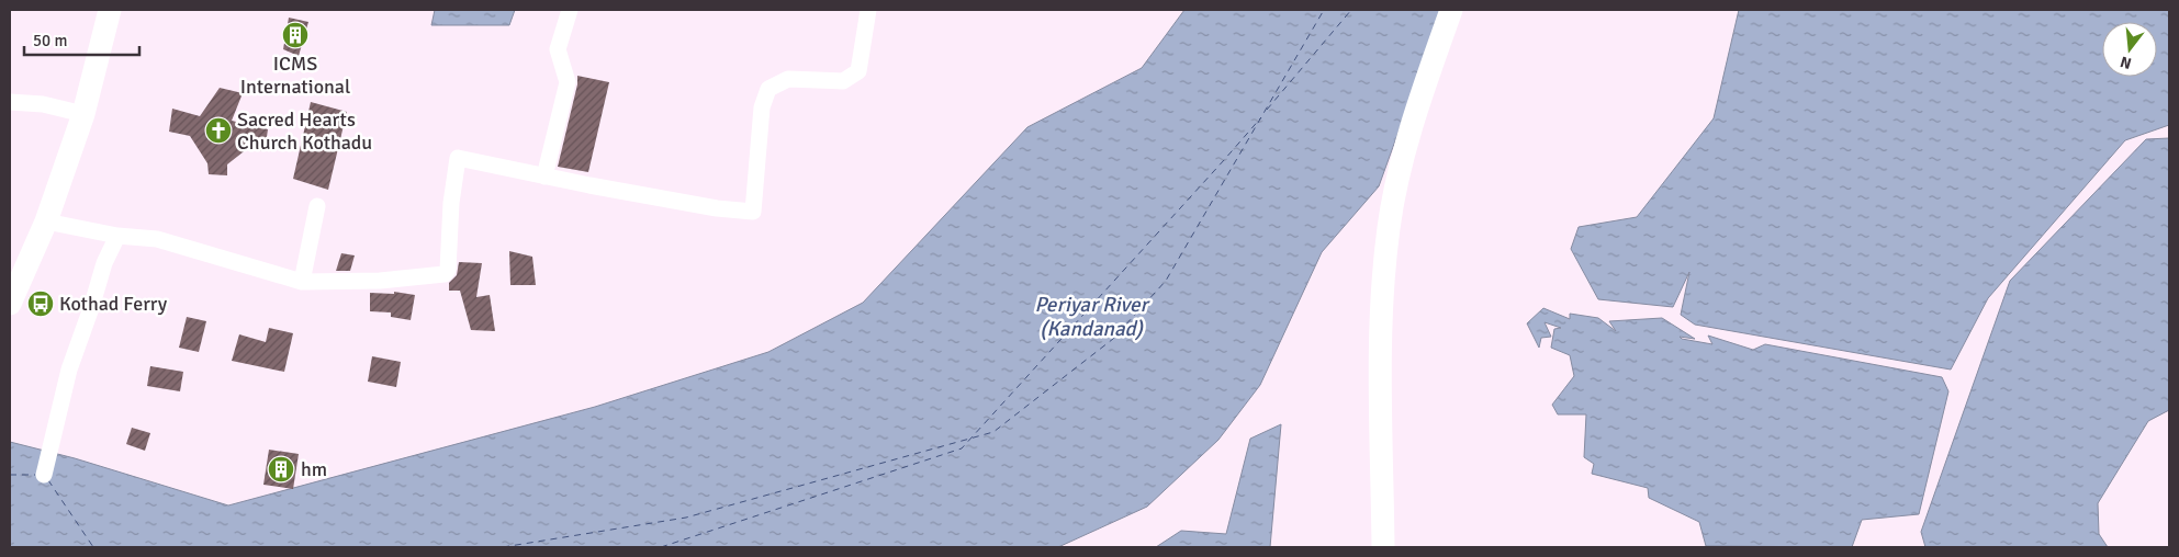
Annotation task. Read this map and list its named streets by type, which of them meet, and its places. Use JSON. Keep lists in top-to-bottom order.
{
  "water": ["Periyar River (Kandanad)"],
  "places": {
    "building": ["ICMS International", "hm"],
    "church": ["Sacred Hearts Church Kothadu"],
    "bus stop": ["Kothad Ferry"]
  },
  "scale_bar": "50 m",
  "north": "bottom"
}
